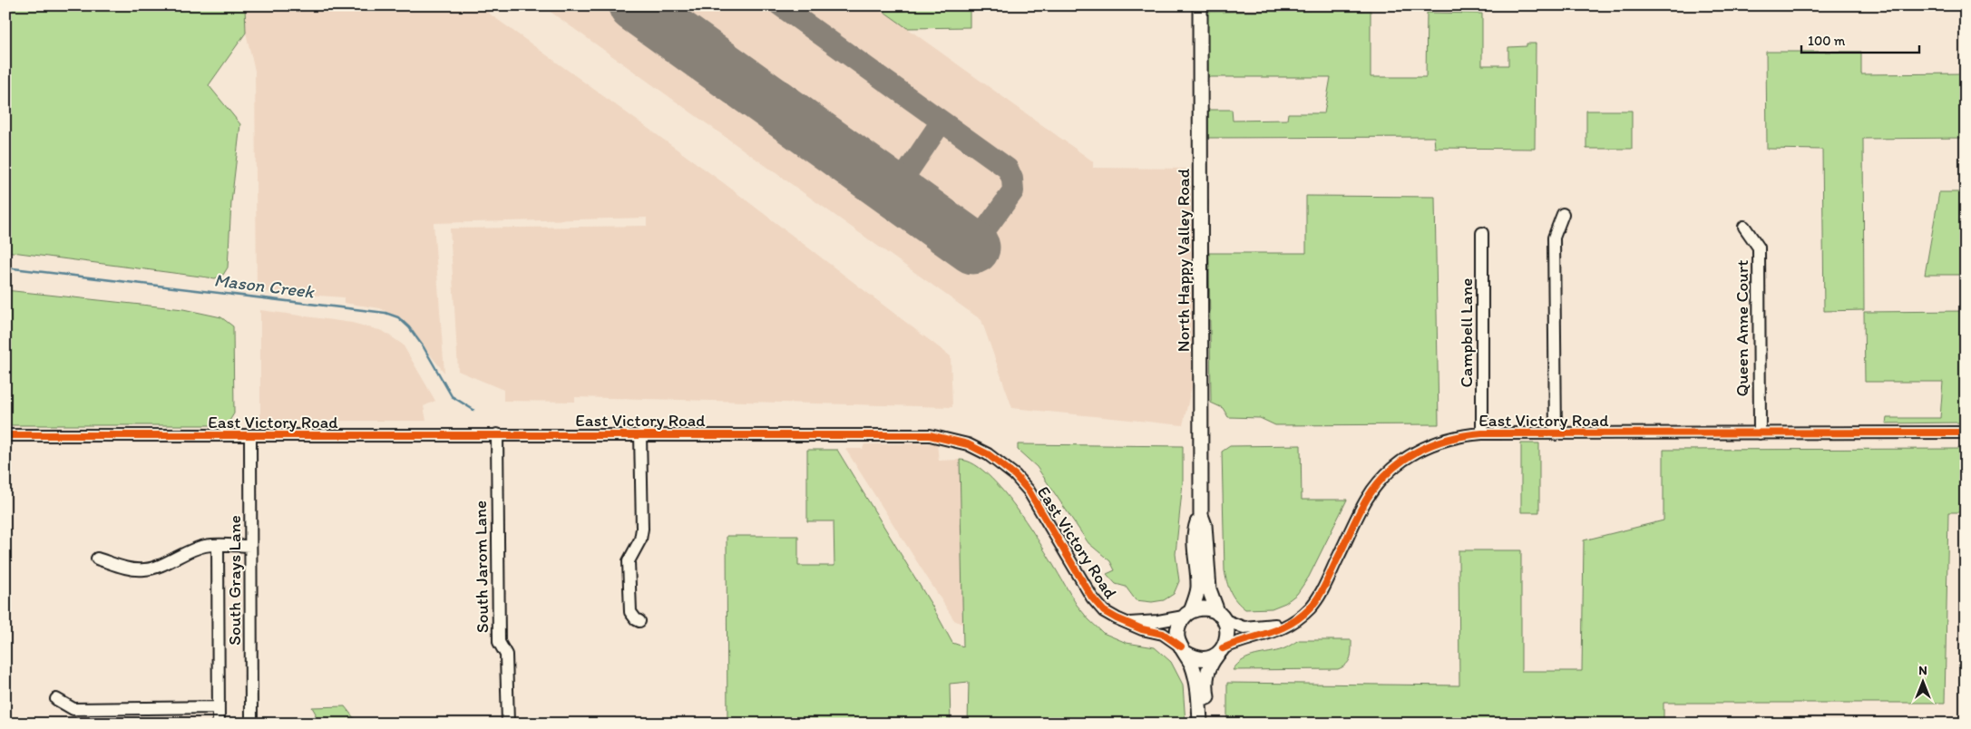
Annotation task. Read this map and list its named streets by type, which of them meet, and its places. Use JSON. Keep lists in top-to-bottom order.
{
  "streets": {
    "main road": ["North Happy Valley Road"],
    "street": [
      "Queen Anne Court",
      "Campbell Lane",
      "East Victory Road",
      "South Jarom Lane",
      "South Grays Lane"
    ]
  },
  "crossings": [
    ["North Happy Valley Road", "East Victory Road"],
    ["Queen Anne Court", "East Victory Road"],
    ["Campbell Lane", "East Victory Road"],
    ["East Victory Road", "South Jarom Lane"],
    ["East Victory Road", "South Grays Lane"]
  ],
  "water": ["Mason Creek"],
  "scale_bar": "100 m",
  "north": "top"
}
